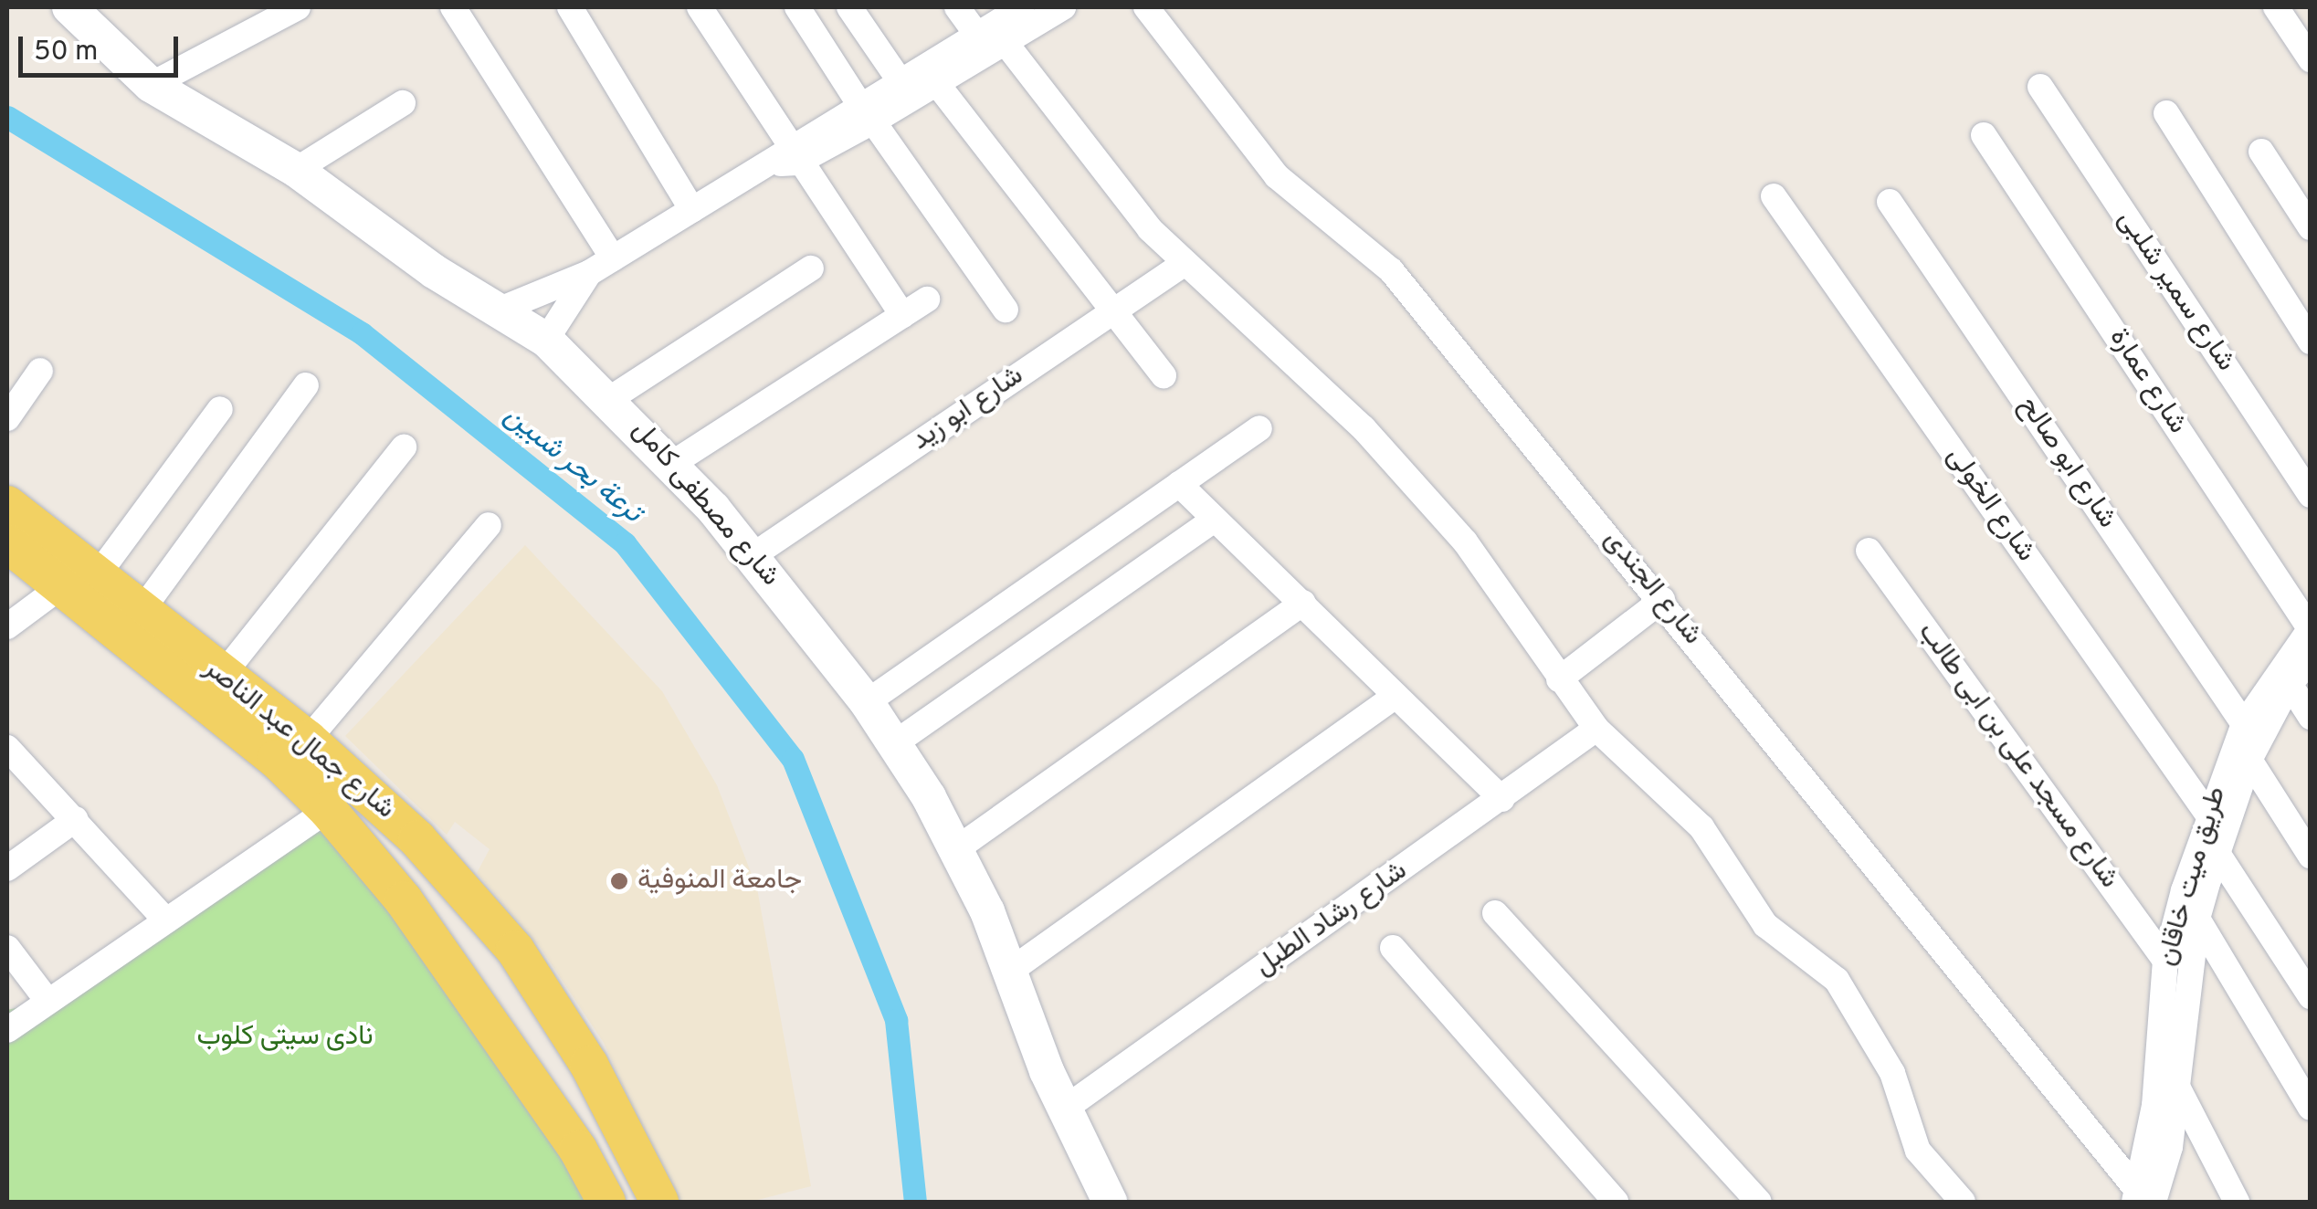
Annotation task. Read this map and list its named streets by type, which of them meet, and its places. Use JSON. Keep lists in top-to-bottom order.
{
  "streets": {
    "main road": ["شارع مصطفى كامل", "شارع جمال عبد الناصر"],
    "street": [
      "شارع سمير شلبى",
      "شارع عمارة",
      "شارع ابو زيد",
      "شارع ابو صالح",
      "شارع الخولى",
      "شارع الجندى",
      "شارع مسجد على بن ابى طالب",
      "طريق ميت خاقان",
      "شارع رشاد الطبل"
    ]
  },
  "crossings": [
    ["شارع عمارة", "طريق ميت خاقان"],
    ["شارع ابو زيد", "شارع مصطفى كامل"],
    ["شارع ابو صالح", "طريق ميت خاقان"],
    ["شارع مصطفى كامل", "شارع رشاد الطبل"],
    ["شارع الخولى", "طريق ميت خاقان"],
    ["شارع الجندى", "طريق ميت خاقان"],
    ["شارع مسجد على بن ابى طالب", "طريق ميت خاقان"]
  ],
  "water": ["ترعة بحر شبين"],
  "parks": ["نادى سيتى كلوب"],
  "places": ["جامعة المنوفية"],
  "scale_bar": "50 m"
}
